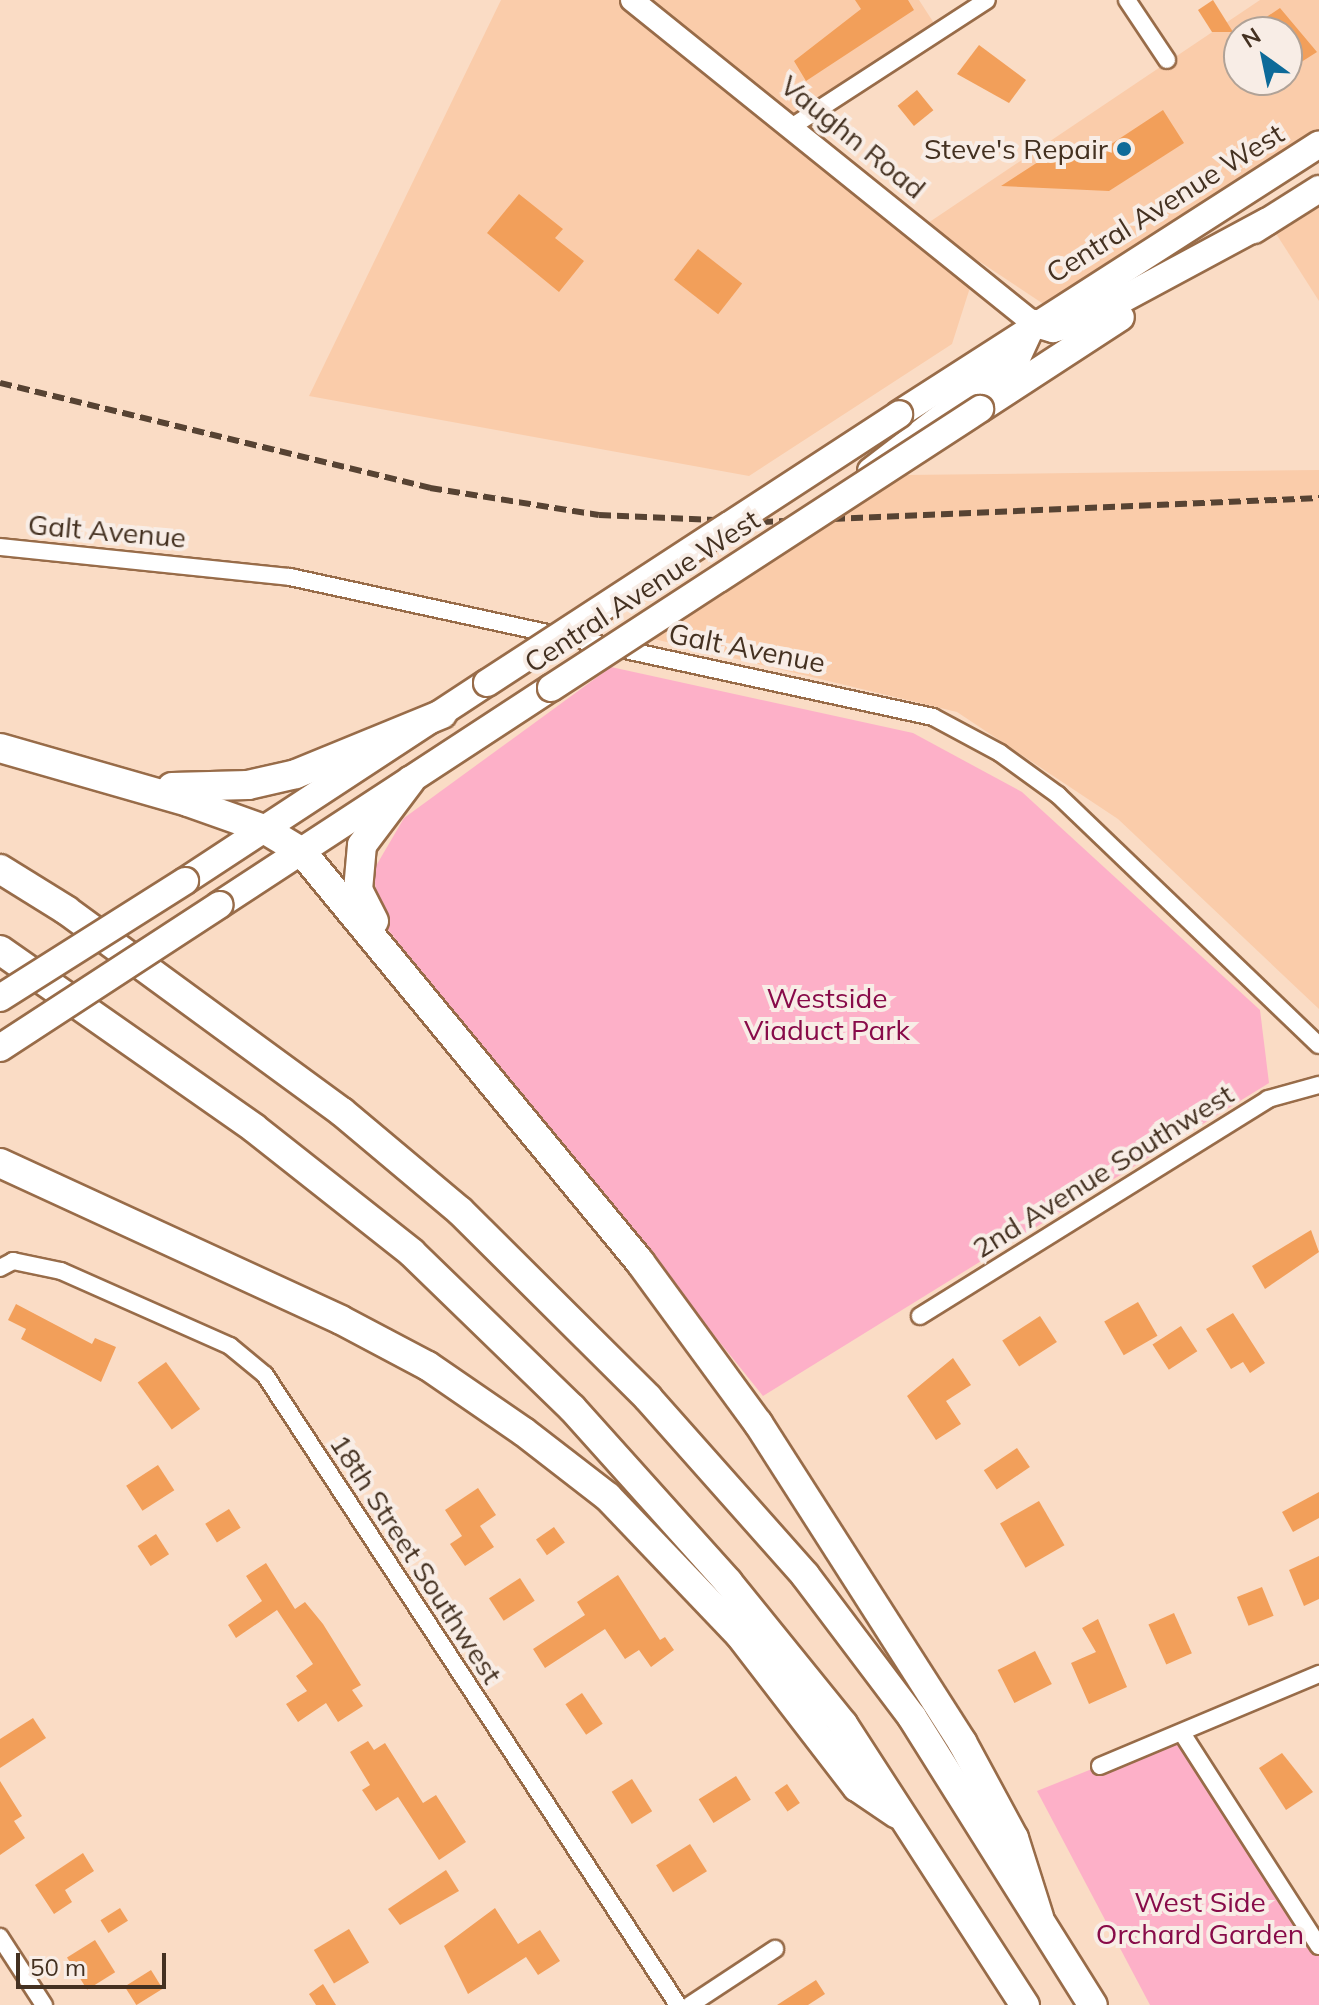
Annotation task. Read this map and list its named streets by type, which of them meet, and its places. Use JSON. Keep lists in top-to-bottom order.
{
  "streets": {
    "highway": ["Central Avenue West"],
    "main road": ["Vaughn Road"],
    "street": ["Galt Avenue", "2nd Avenue Southwest", "18th Street Southwest"]
  },
  "crossings": [
    ["Vaughn Road", "Central Avenue West"]
  ],
  "parks": ["Westside Viaduct Park", "West Side Orchard Garden"],
  "places": ["Steve's Repair"],
  "scale_bar": "50 m",
  "north": "top left"
}
